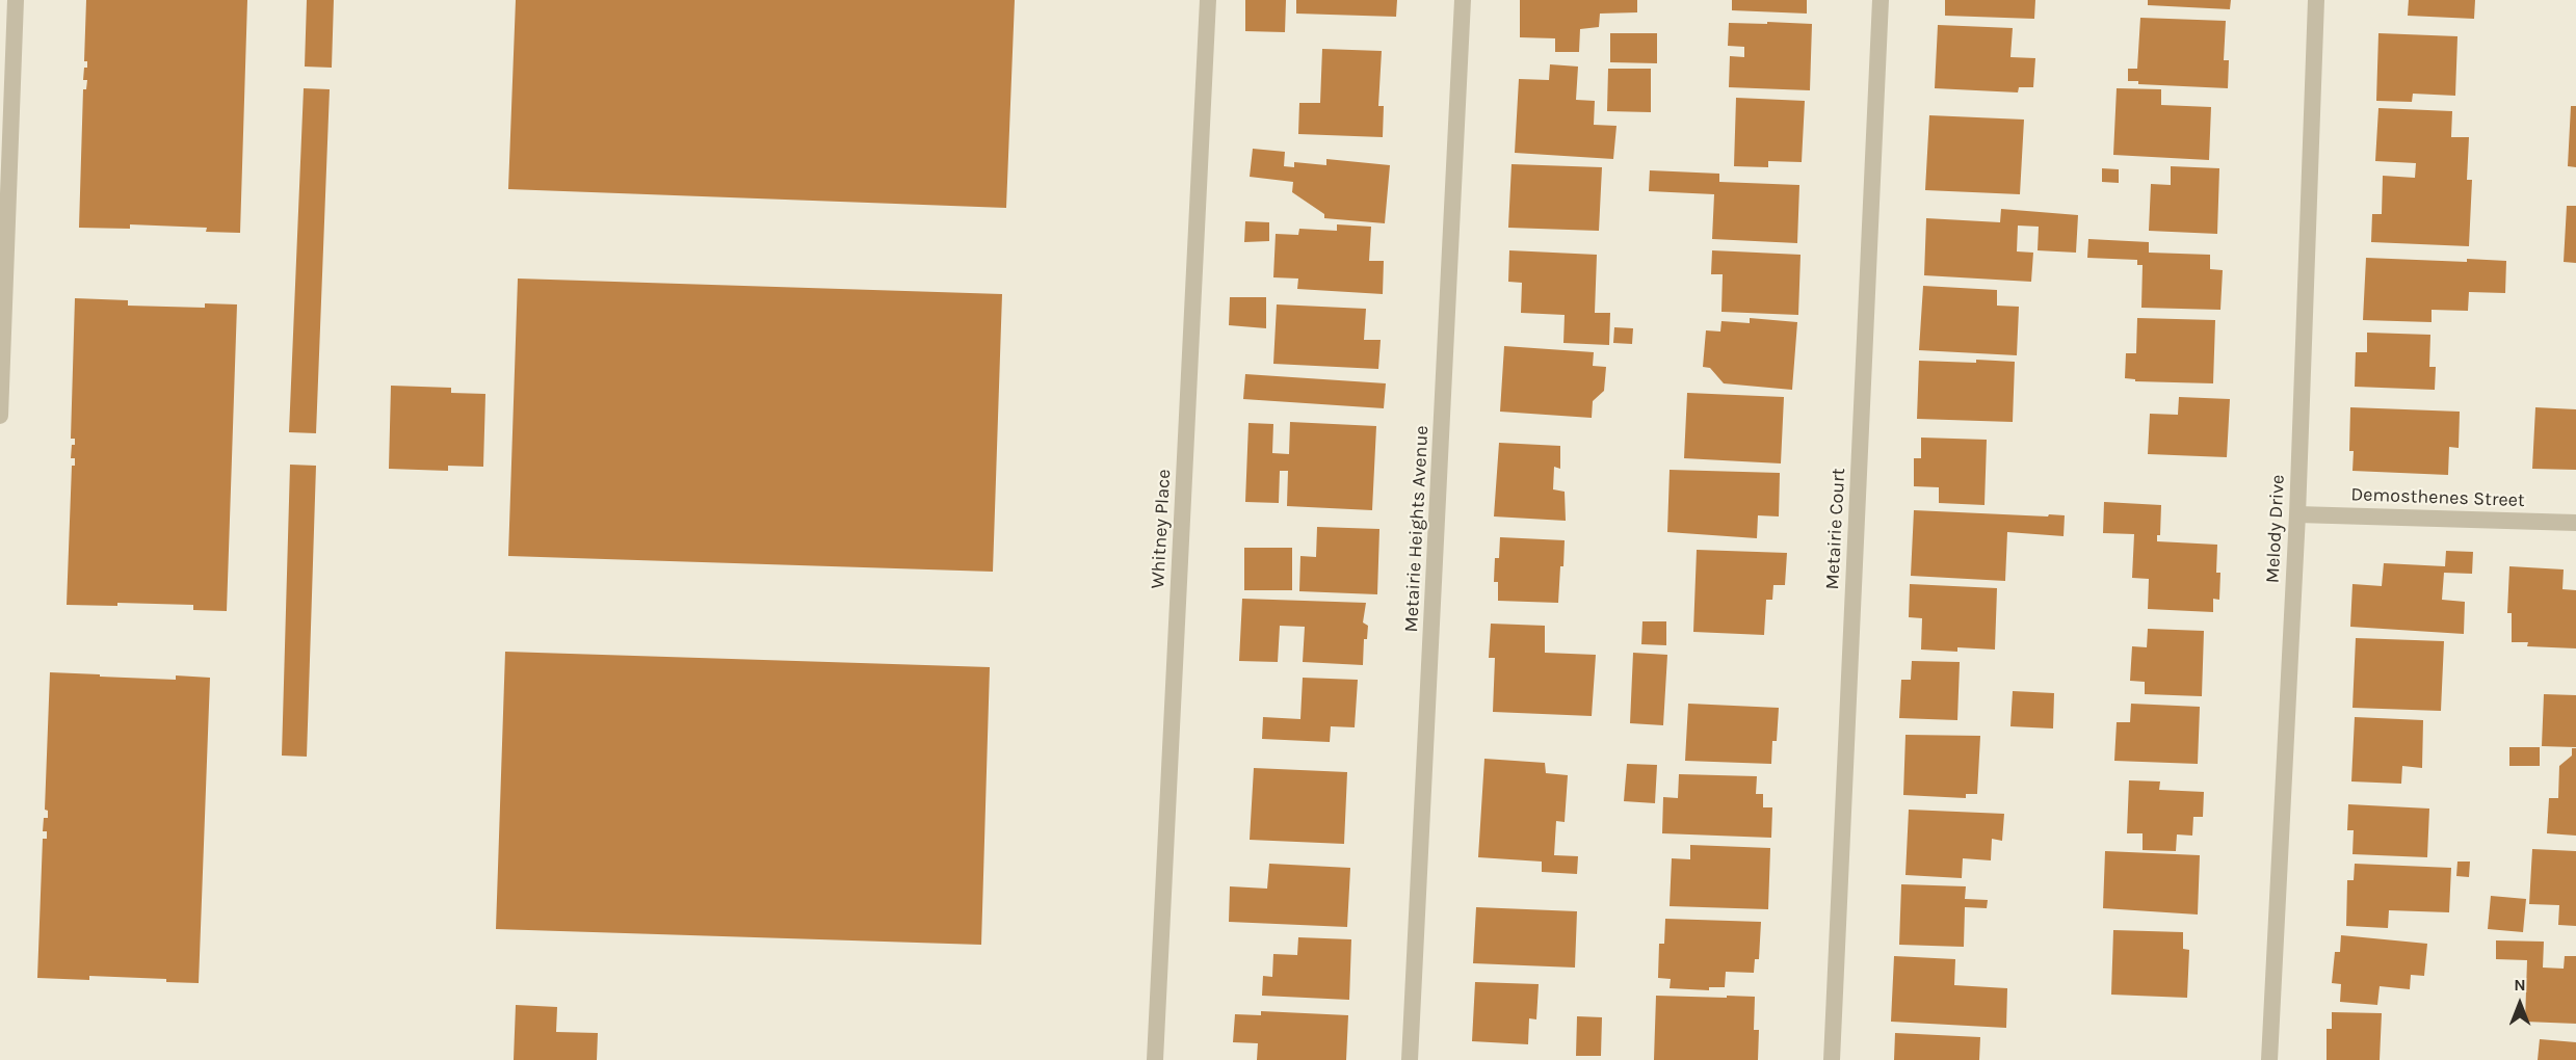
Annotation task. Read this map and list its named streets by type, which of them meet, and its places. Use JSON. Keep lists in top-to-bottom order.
{
  "streets": {
    "street": [
      "Demosthenes Street",
      "Whitney Place",
      "Metairie Heights Avenue",
      "Metairie Court",
      "Melody Drive"
    ]
  },
  "crossings": [
    ["Demosthenes Street", "Melody Drive"]
  ],
  "north": "top"
}
